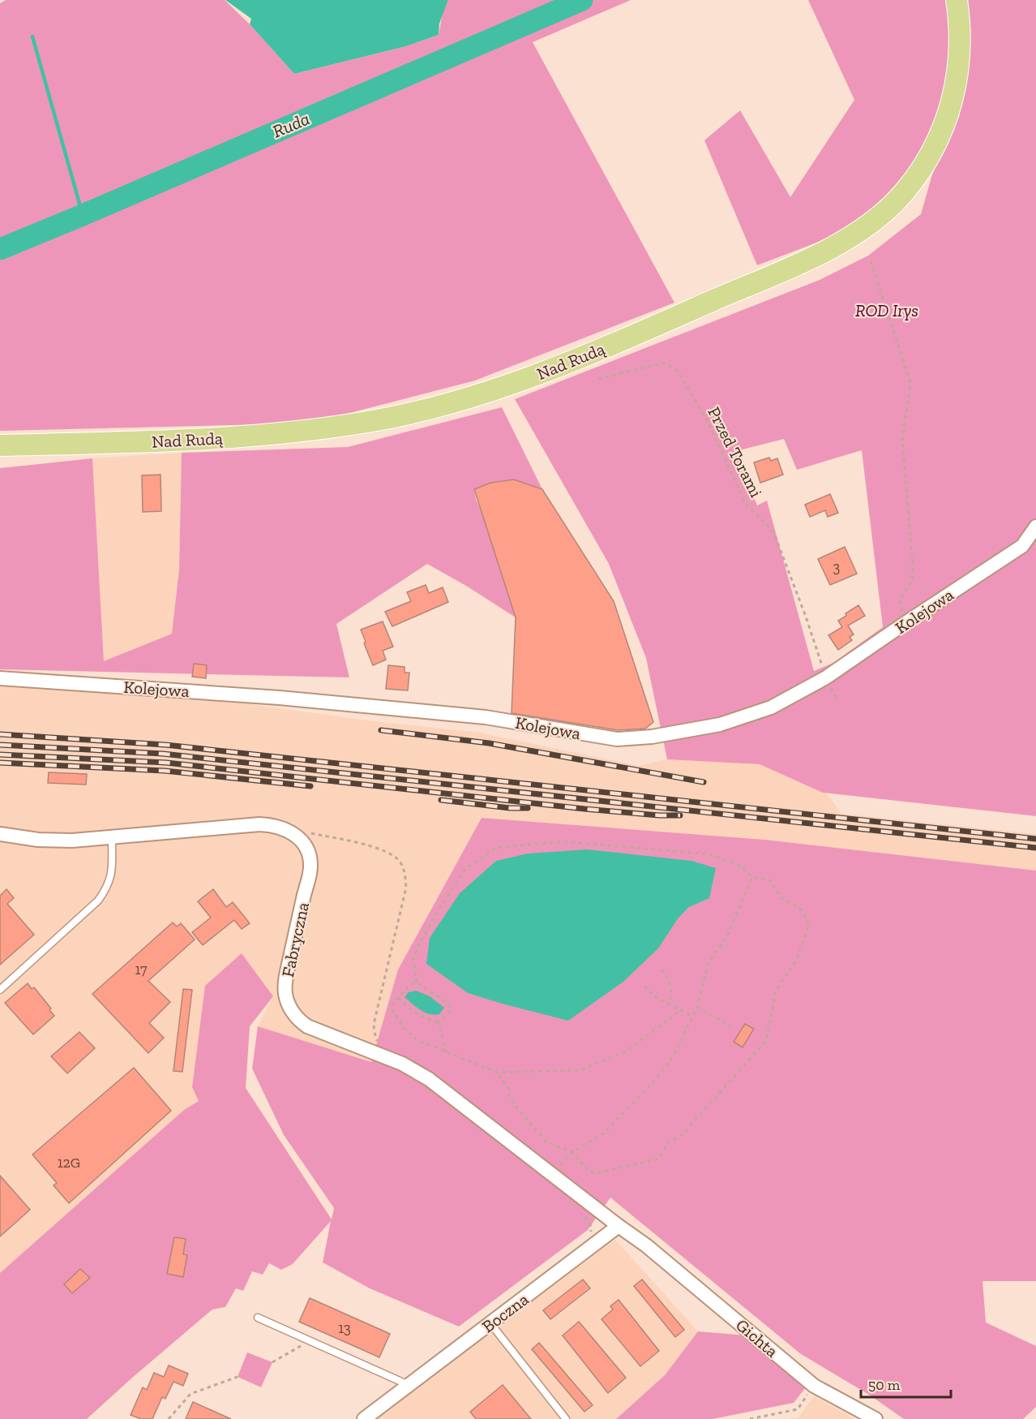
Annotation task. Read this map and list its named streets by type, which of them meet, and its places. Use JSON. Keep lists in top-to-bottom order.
{
  "streets": {
    "main road": ["Nad Rudą"],
    "street": [
      "Kolejowa",
      "Fabryczna",
      "Boczna",
      "Gichta"
    ],
    "path": ["Przed Torami"]
  },
  "crossings": [
    ["Przed Torami", "Kolejowa"],
    ["Fabryczna", "Boczna"],
    ["Fabryczna", "Gichta"],
    ["Boczna", "Gichta"]
  ],
  "water": ["Ruda"],
  "parks": ["ROD Irys"],
  "house_numbers": [
    "3",
    "17",
    "12G",
    "13"
  ],
  "scale_bar": "50 m"
}
